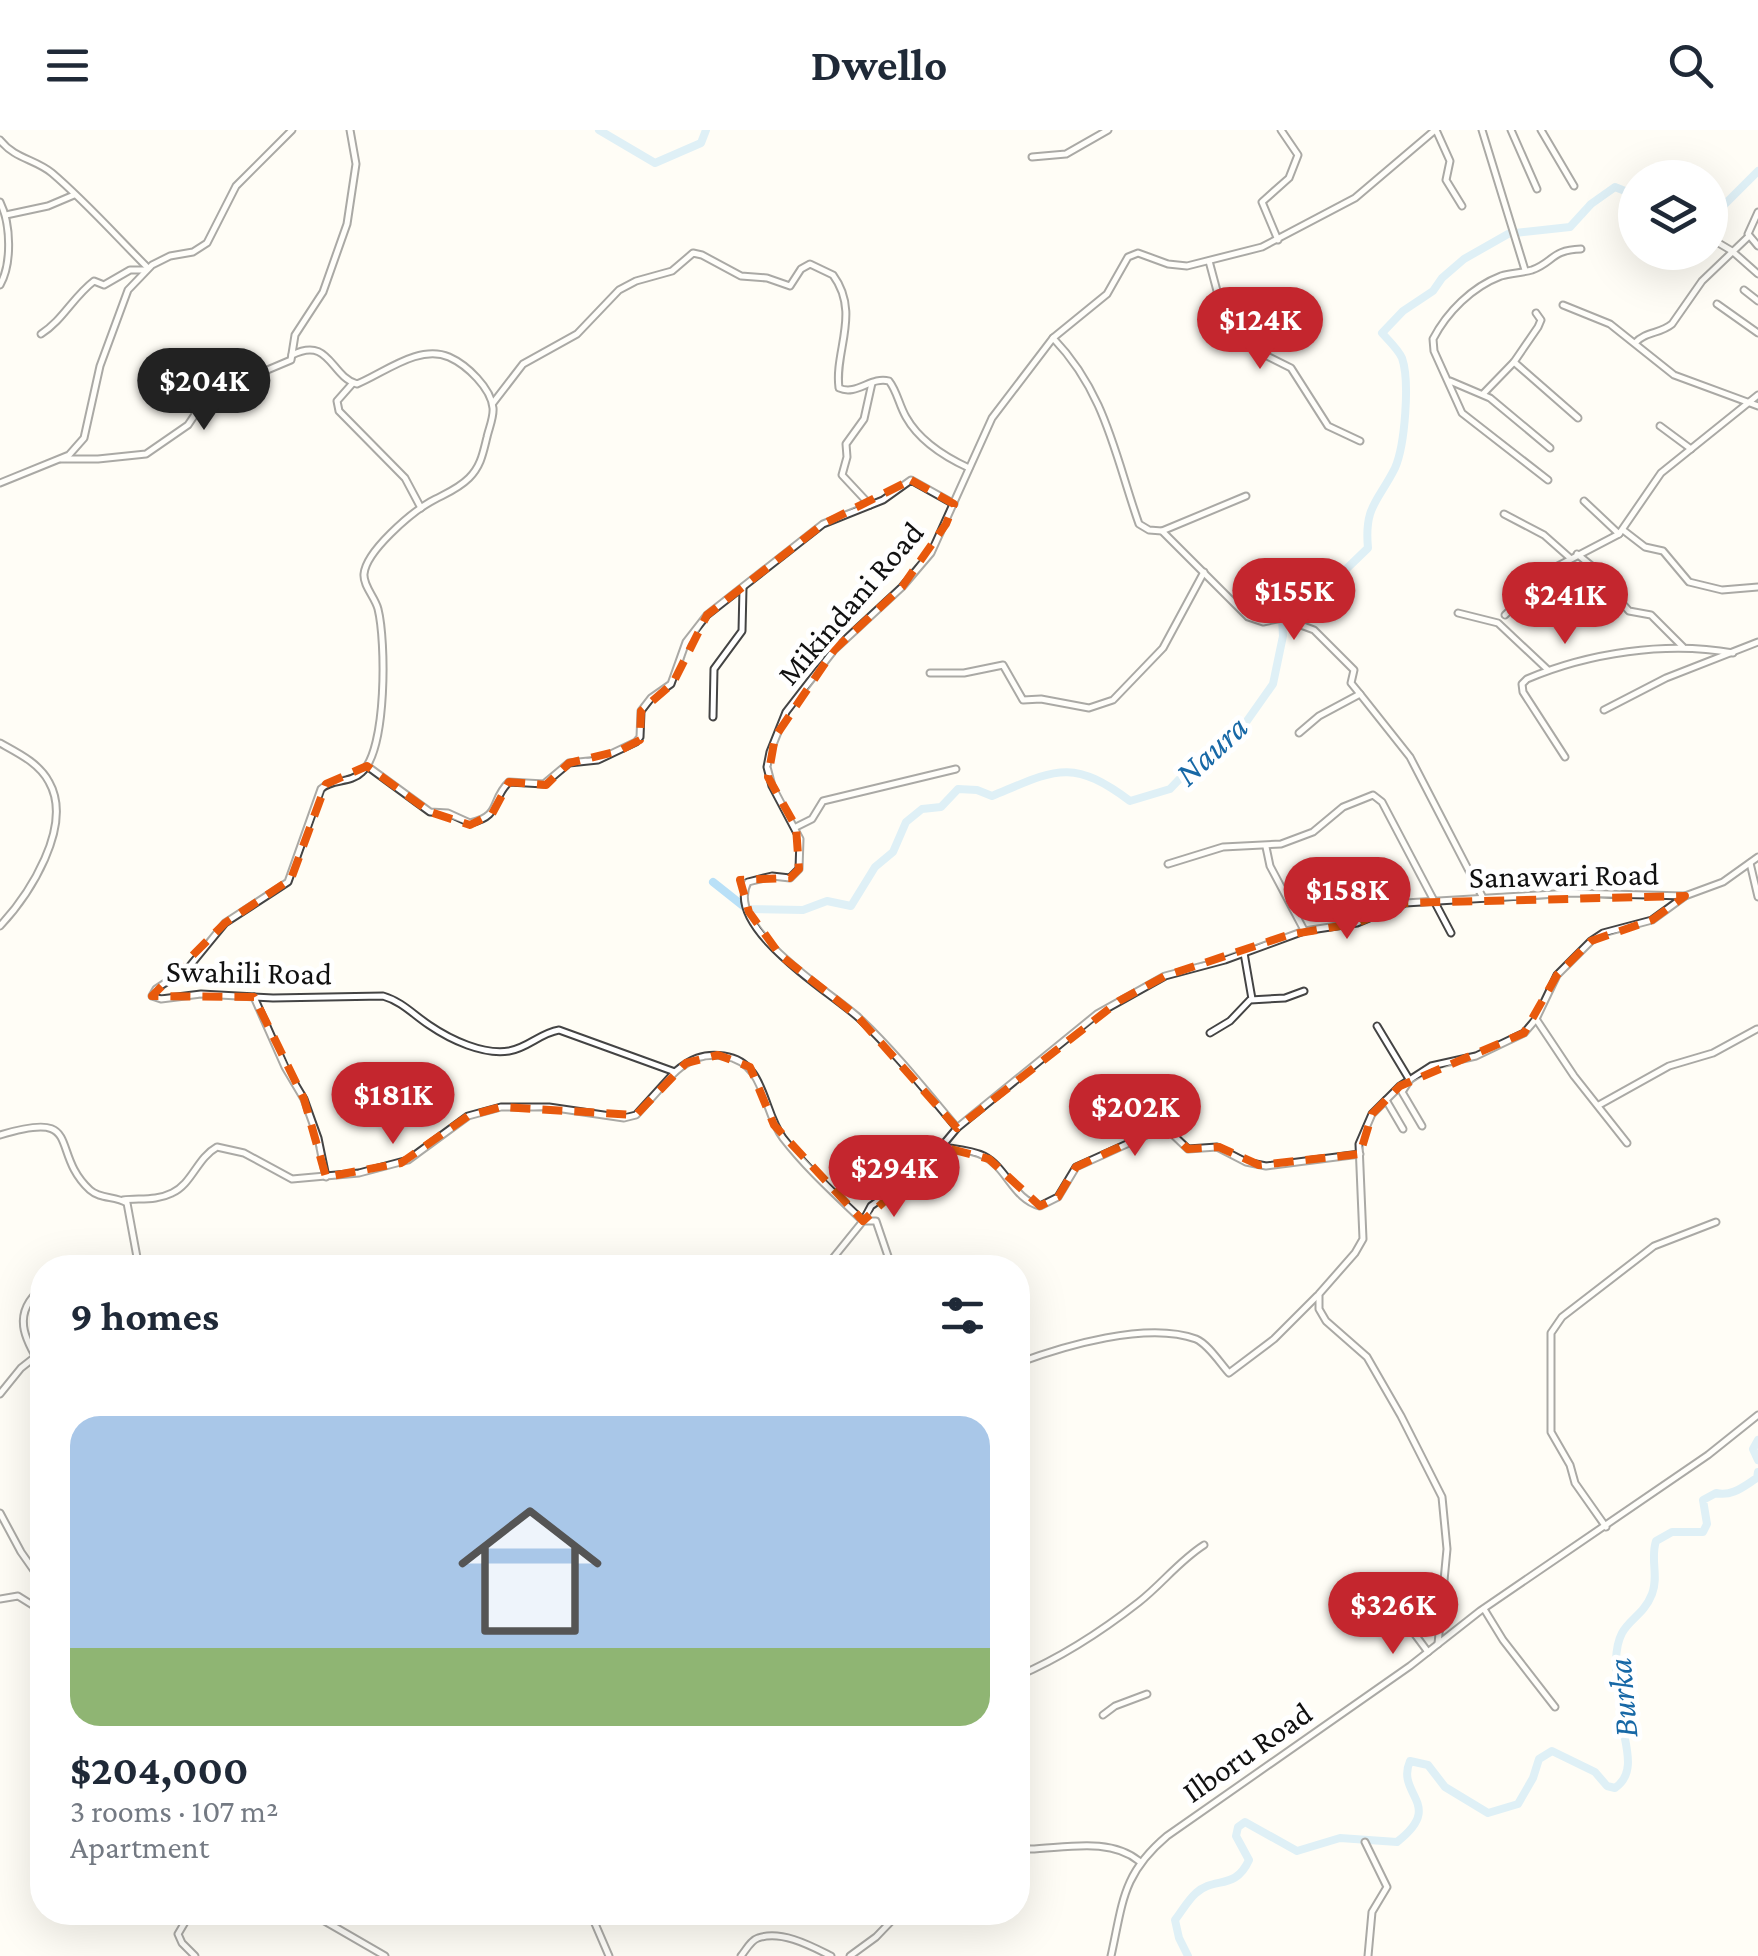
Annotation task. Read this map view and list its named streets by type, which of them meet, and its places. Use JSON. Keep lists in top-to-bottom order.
{
  "streets": {
    "street": [
      "Mikindani Road",
      "Sanawari Road",
      "Swahili Road",
      "Ilboru Road"
    ]
  },
  "water": ["Naura", "Burka"],
  "page": {
    "header": "Dwello",
    "price": [
      "$124K",
      "$204K",
      "$155K",
      "$241K",
      "$158K",
      "$181K",
      "$202K",
      "$294K",
      "$326K"
    ],
    "heading": "9 homes",
    "list": [
      {
        "name": "$204,000",
        "note": "3 rooms · 107 m² · Apartment"
      }
    ]
  }
}
